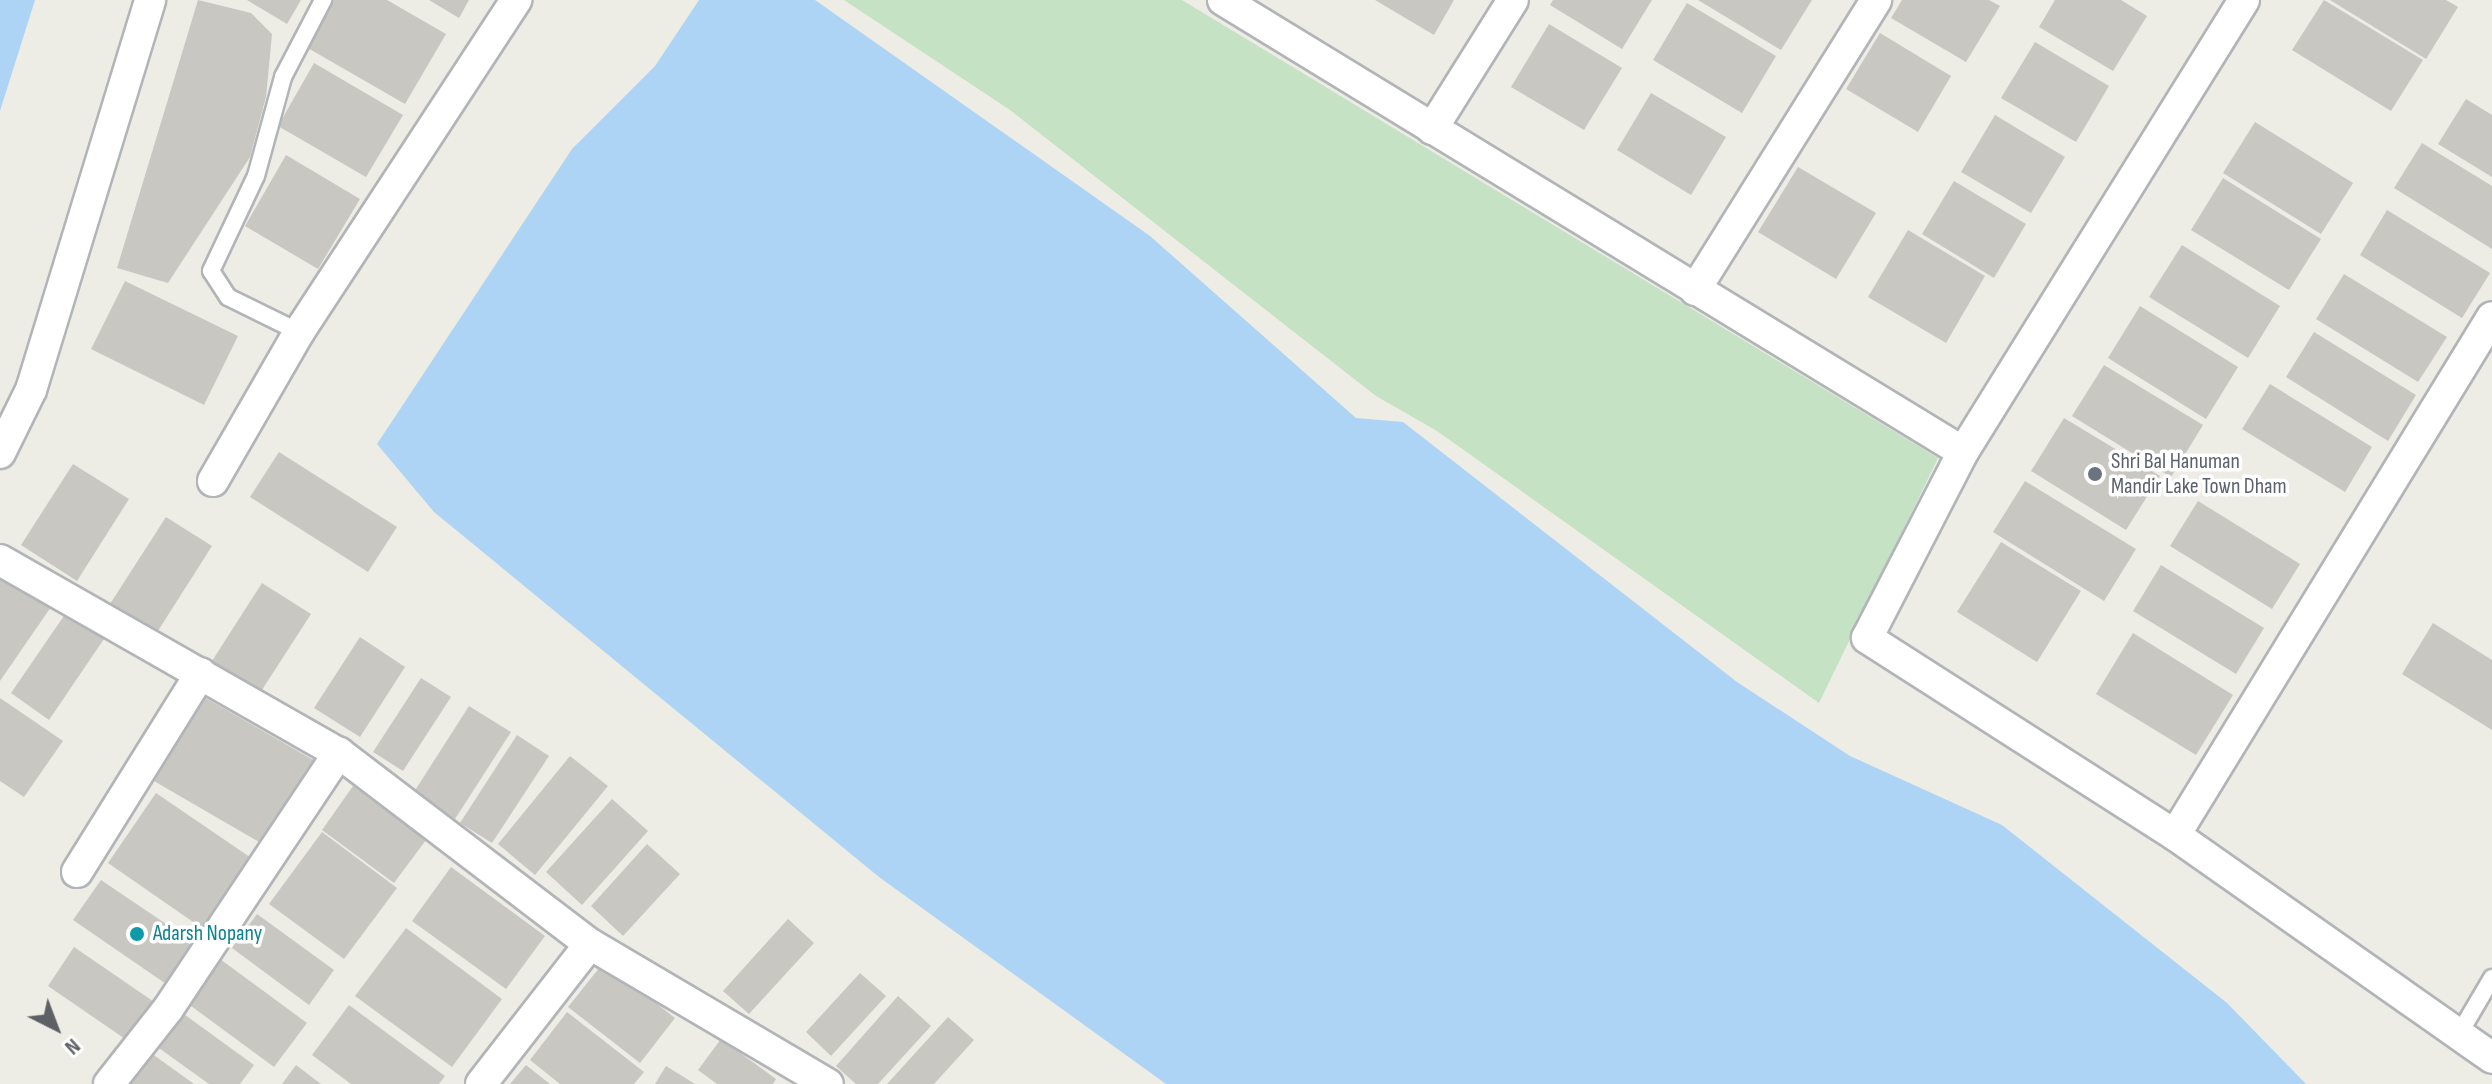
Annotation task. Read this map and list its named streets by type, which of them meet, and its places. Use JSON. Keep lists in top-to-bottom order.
{
  "places": ["Shri Bal Hanuman Mandir Lake Town Dham", "Adarsh Nopany"],
  "north": "bottom right"
}
